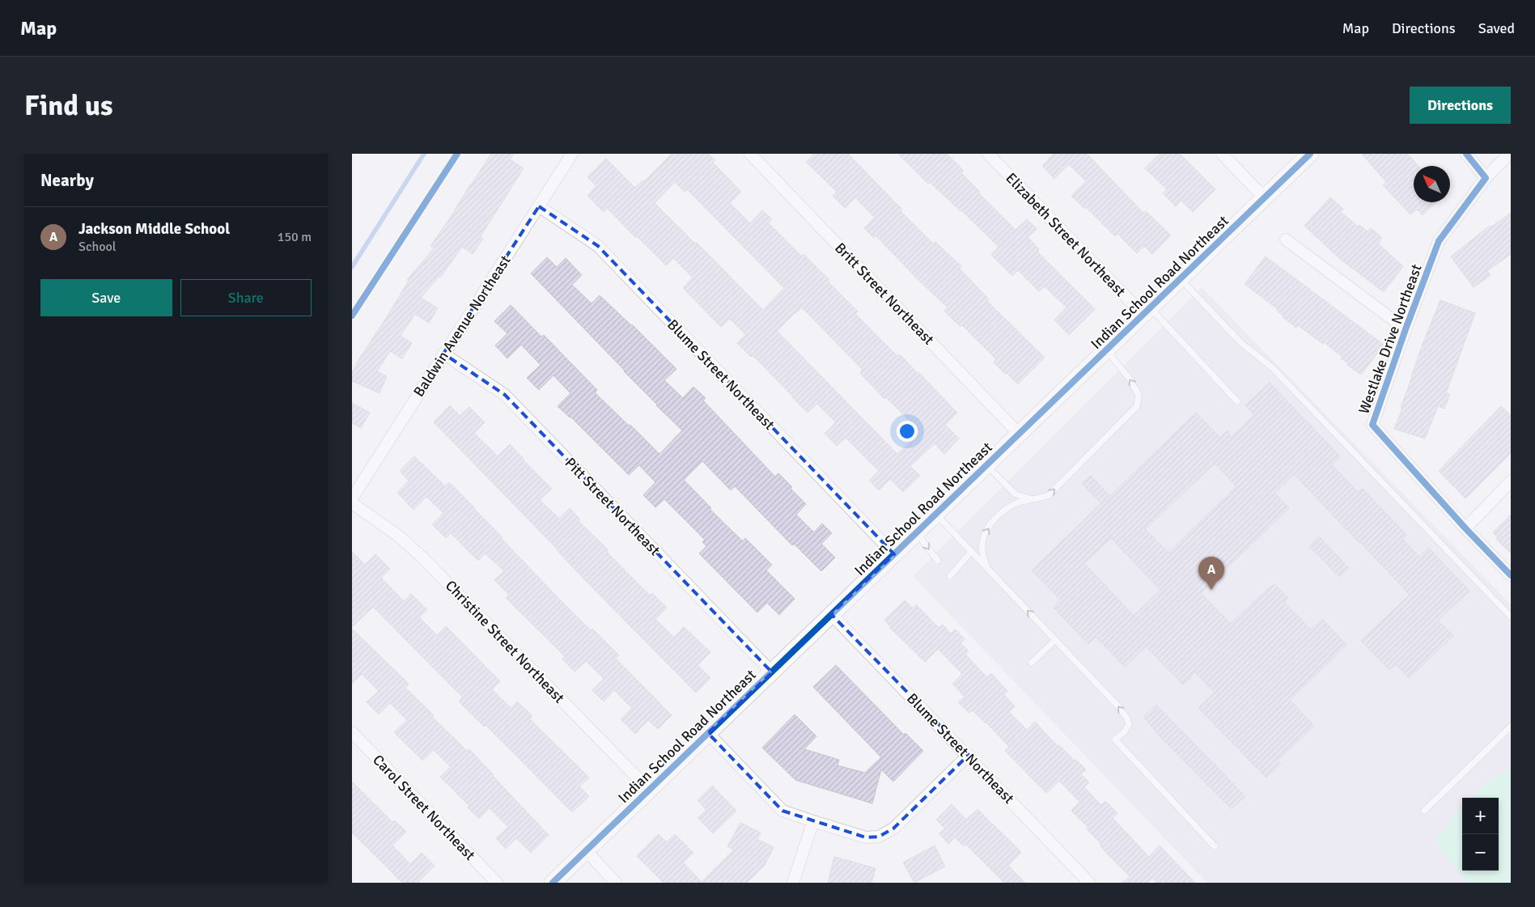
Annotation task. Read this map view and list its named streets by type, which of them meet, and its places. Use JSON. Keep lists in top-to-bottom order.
{
  "streets": {
    "street": [
      "Elizabeth Street Northeast",
      "Indian School Road Northeast",
      "Britt Street Northeast",
      "Baldwin Avenue Northeast",
      "Westlake Drive Northeast",
      "Blume Street Northeast",
      "Pitt Street Northeast",
      "Christine Street Northeast",
      "Carol Street Northeast"
    ]
  },
  "crossings": [
    ["Elizabeth Street Northeast", "Indian School Road Northeast"],
    ["Indian School Road Northeast", "Britt Street Northeast"],
    ["Indian School Road Northeast", "Blume Street Northeast"],
    ["Indian School Road Northeast", "Pitt Street Northeast"],
    ["Indian School Road Northeast", "Christine Street Northeast"],
    ["Baldwin Avenue Northeast", "Blume Street Northeast"],
    ["Baldwin Avenue Northeast", "Pitt Street Northeast"]
  ],
  "north": "top left",
  "page": {
    "header": "Map",
    "nav": ["Map", "Directions", "Saved"],
    "buttons": [
      "Directions",
      ["Save", "Share"]
    ],
    "title": "Find us",
    "heading": "Nearby",
    "list": [
      {
        "mark": "A",
        "name": "Jackson Middle School",
        "note": "School",
        "value": "150 m"
      }
    ],
    "pins": "A",
    "map_buttons": ["+", "−"]
  }
}
